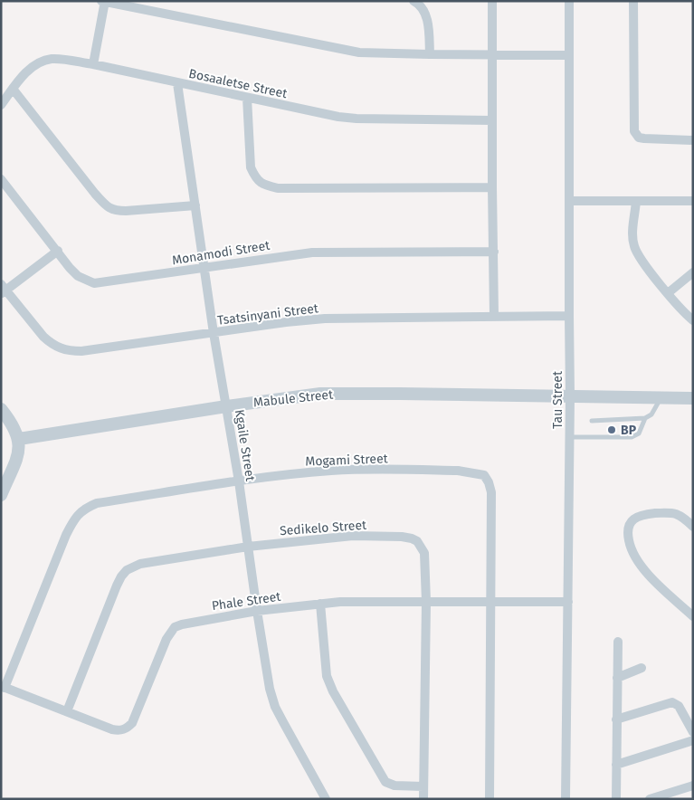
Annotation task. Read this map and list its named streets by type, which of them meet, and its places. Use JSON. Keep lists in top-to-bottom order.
{
  "streets": {
    "street": [
      "Bosaaletse Street",
      "Monamodi Street",
      "Tsatsinyani Street",
      "Mabule Street",
      "Tau Street",
      "Kgaile Street",
      "Mogami Street",
      "Sedikelo Street",
      "Phale Street"
    ]
  },
  "crossings": [
    ["Bosaaletse Street", "Kgaile Street"],
    ["Monamodi Street", "Kgaile Street"],
    ["Tsatsinyani Street", "Tau Street"],
    ["Tsatsinyani Street", "Kgaile Street"],
    ["Mabule Street", "Tau Street"],
    ["Mabule Street", "Kgaile Street"],
    ["Tau Street", "Phale Street"],
    ["Kgaile Street", "Mogami Street"],
    ["Kgaile Street", "Sedikelo Street"],
    ["Kgaile Street", "Phale Street"],
    ["Mogami Street", "Phale Street"],
    ["Sedikelo Street", "Phale Street"]
  ],
  "places": ["BP"]
}
